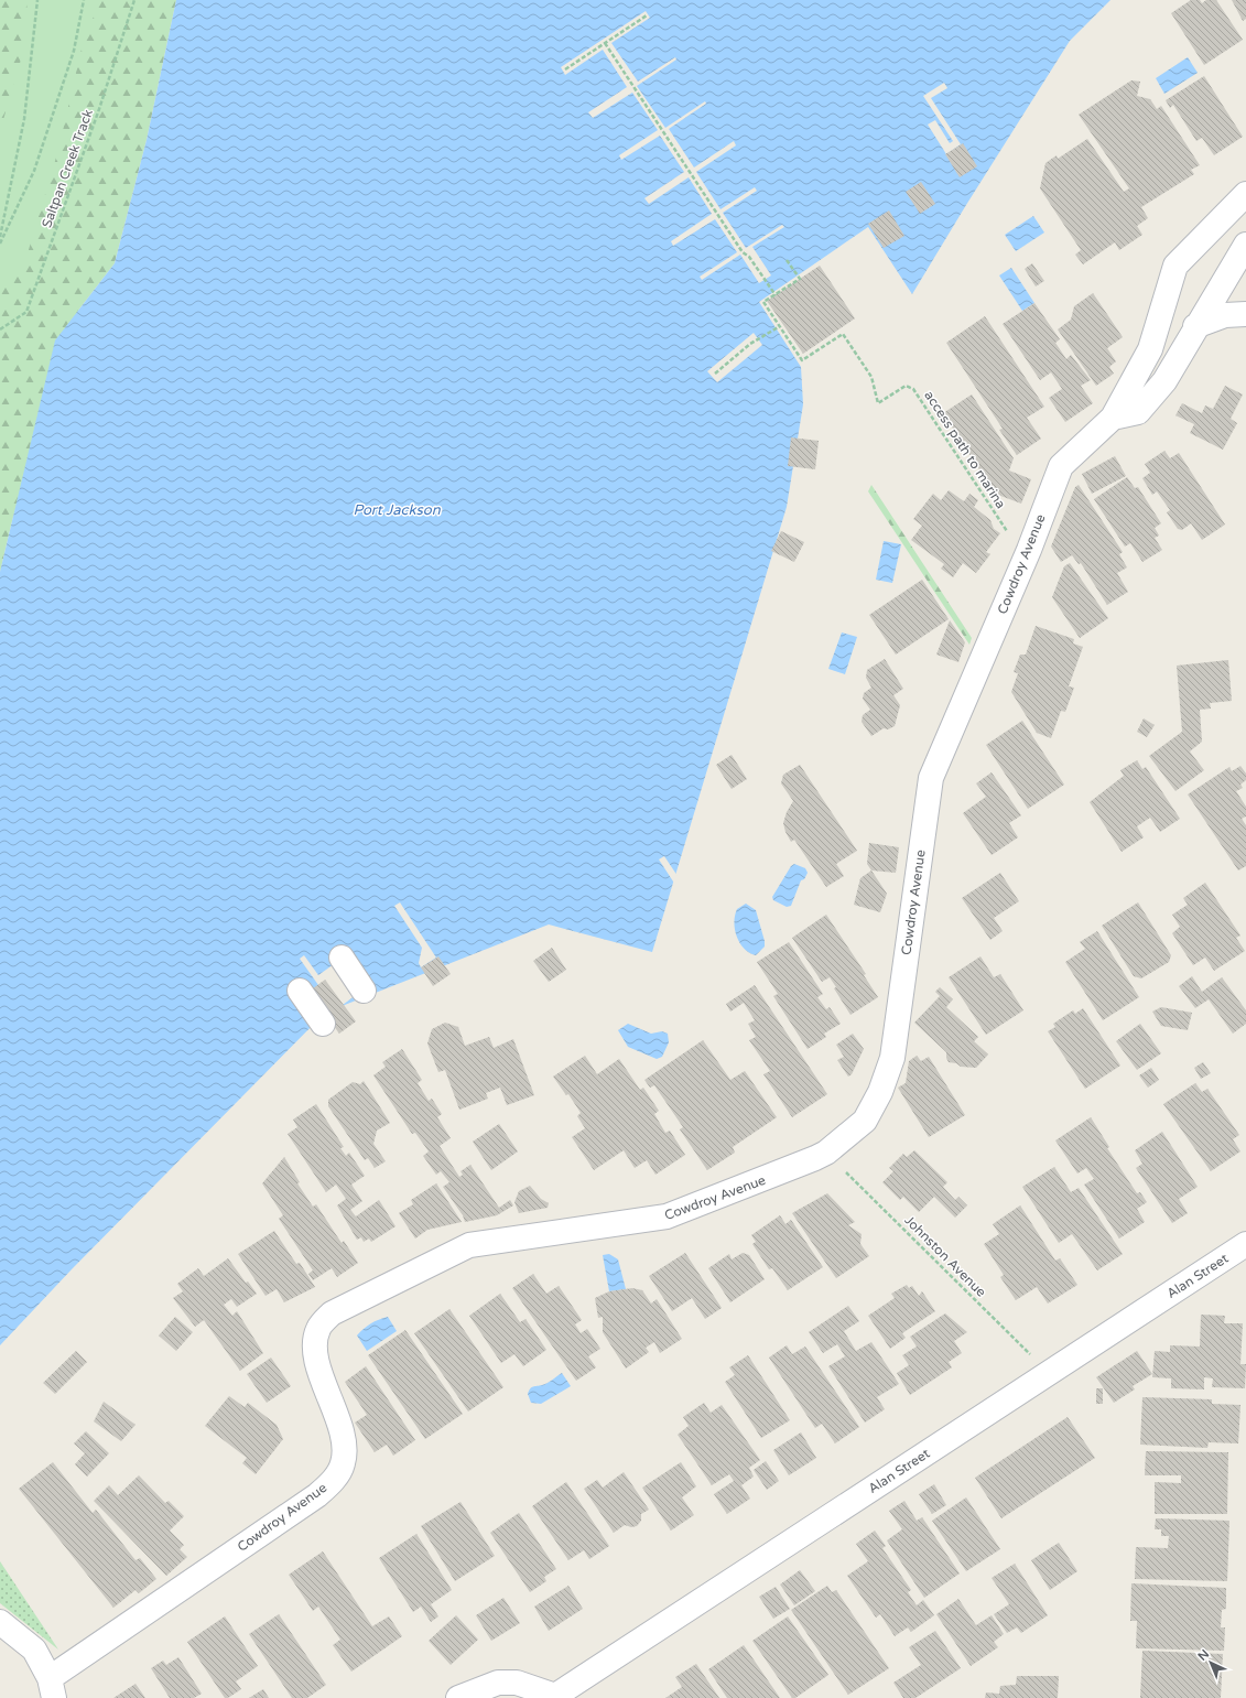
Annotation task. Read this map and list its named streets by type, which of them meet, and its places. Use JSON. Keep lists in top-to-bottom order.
{
  "streets": {
    "street": ["Cowdroy Avenue", "Alan Street"],
    "path": ["Saltpan Creek Track", "access path to marina", "Johnston Avenue"]
  },
  "crossings": [
    ["access path to marina", "Cowdroy Avenue"],
    ["Cowdroy Avenue", "Johnston Avenue"],
    ["Johnston Avenue", "Alan Street"]
  ],
  "water": ["Port Jackson"],
  "north": "top left"
}
